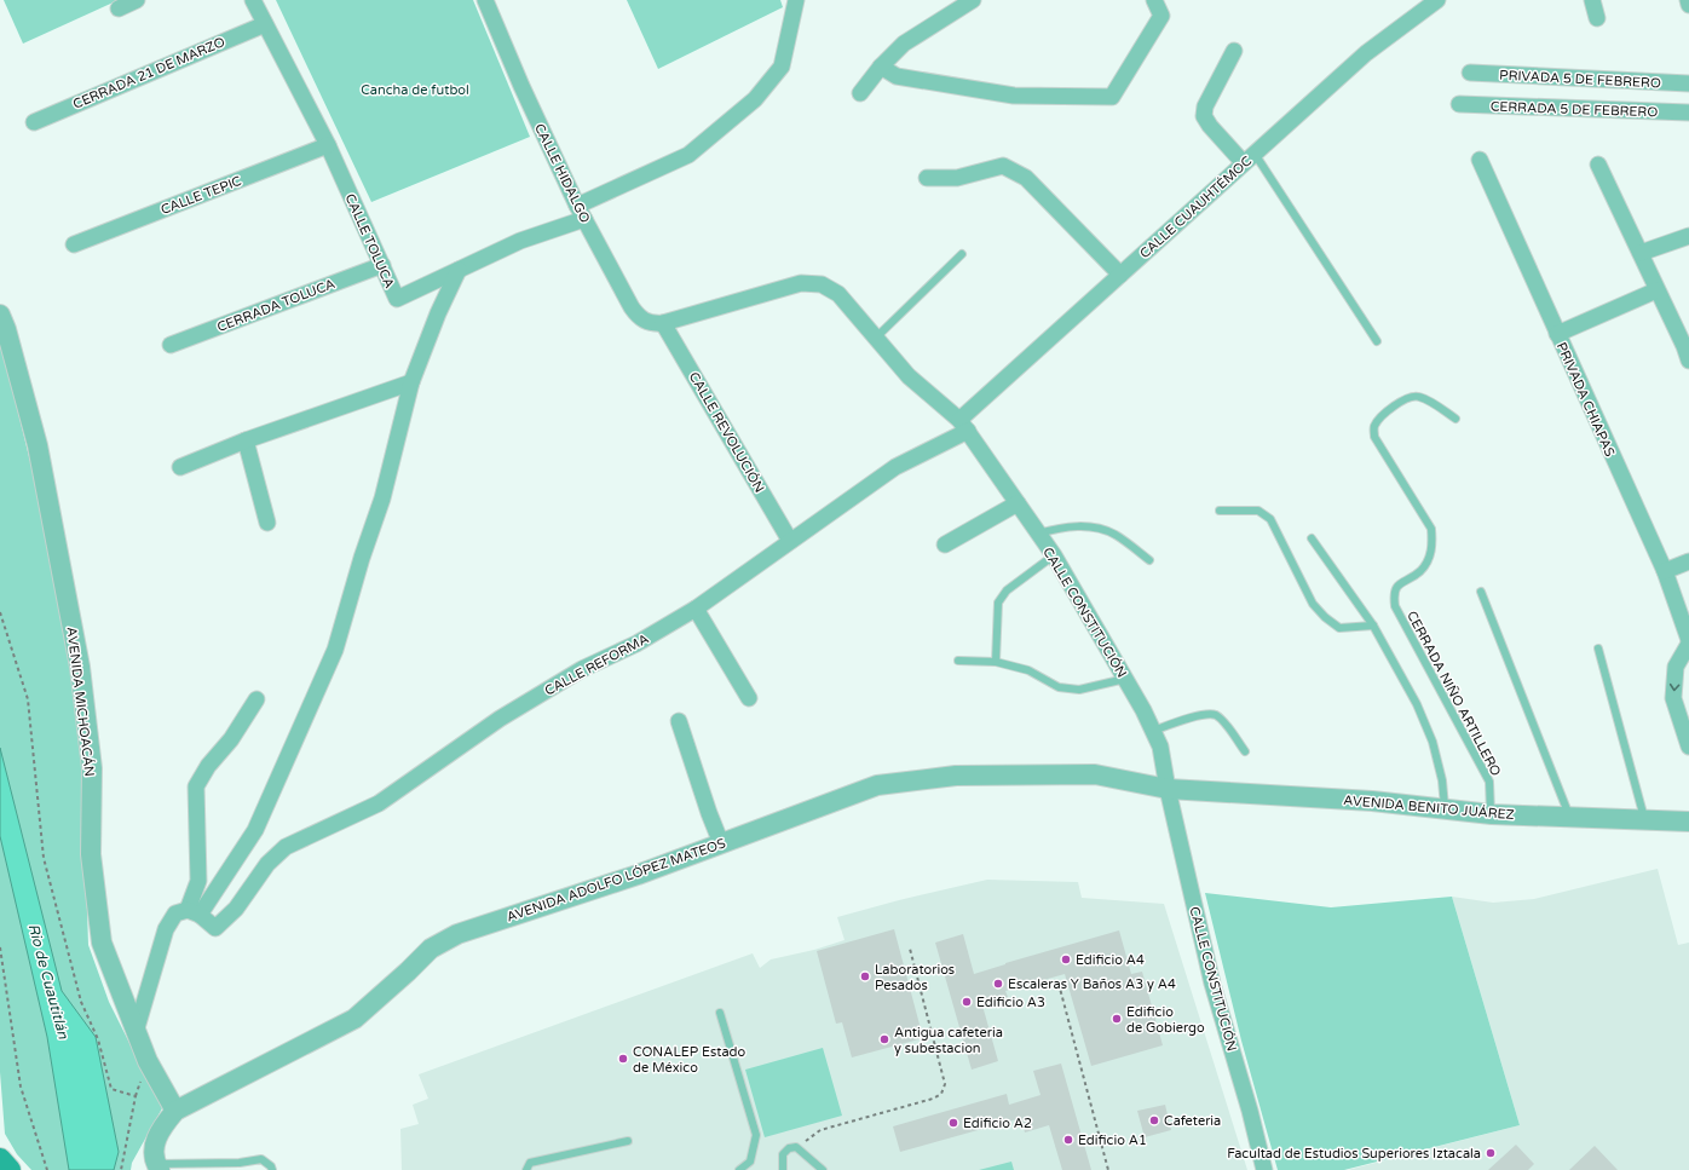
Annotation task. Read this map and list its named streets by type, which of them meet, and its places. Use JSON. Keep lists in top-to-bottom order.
{
  "streets": {
    "street": [
      "CERRADA 21 DE MARZO",
      "PRIVADA 5 DE FEBRERO",
      "CERRADA 5 DE FEBRERO",
      "CALLE HIDALGO",
      "CALLE TEPIC",
      "CALLE CUAUHTÉMOC",
      "CALLE TOLUCA",
      "CERRADA TOLUCA",
      "PRIVADA CHIAPAS",
      "CALLE REVOLUCIÓN",
      "CALLE CONSTITUCIÓN",
      "CALLE REFORMA",
      "AVENIDA MICHOACÁN",
      "AVENIDA BENITO JUÁREZ",
      "AVENIDA ADOLFO LÓPEZ MATEOS"
    ],
    "lane": ["CERRADA NIÑO ARTILLERO"]
  },
  "crossings": [
    ["CERRADA 21 DE MARZO", "CALLE TOLUCA"],
    ["CALLE HIDALGO", "CALLE TOLUCA"],
    ["CALLE HIDALGO", "CALLE REVOLUCIÓN"],
    ["CALLE HIDALGO", "CALLE CONSTITUCIÓN"],
    ["CALLE TEPIC", "CALLE TOLUCA"],
    ["CALLE CUAUHTÉMOC", "CALLE CONSTITUCIÓN"],
    ["CALLE CUAUHTÉMOC", "CALLE REFORMA"],
    ["CALLE TOLUCA", "CERRADA TOLUCA"],
    ["CALLE REVOLUCIÓN", "CALLE CONSTITUCIÓN"],
    ["CALLE REVOLUCIÓN", "CALLE REFORMA"],
    ["CALLE CONSTITUCIÓN", "CALLE REFORMA"],
    ["CALLE CONSTITUCIÓN", "AVENIDA BENITO JUÁREZ"],
    ["CALLE CONSTITUCIÓN", "AVENIDA ADOLFO LÓPEZ MATEOS"],
    ["CERRADA NIÑO ARTILLERO", "AVENIDA BENITO JUÁREZ"],
    ["AVENIDA MICHOACÁN", "AVENIDA ADOLFO LÓPEZ MATEOS"],
    ["AVENIDA BENITO JUÁREZ", "AVENIDA ADOLFO LÓPEZ MATEOS"]
  ],
  "water": ["Rio de Cuautitlán"],
  "parks": ["Cancha de futbol"],
  "places": [
    "Edificio A4",
    "Laboratorios Pesados",
    "Escaleras Y Baños A3 y A4",
    "Edificio A3",
    "Edificio de Gobiergo",
    "Antigua cafeteria y subestacion",
    "CONALEP Estado de México",
    "Cafeteria",
    "Edificio A2",
    "Edificio A1",
    "Facultad de Estudios Superiores Iztacala"
  ]
}
